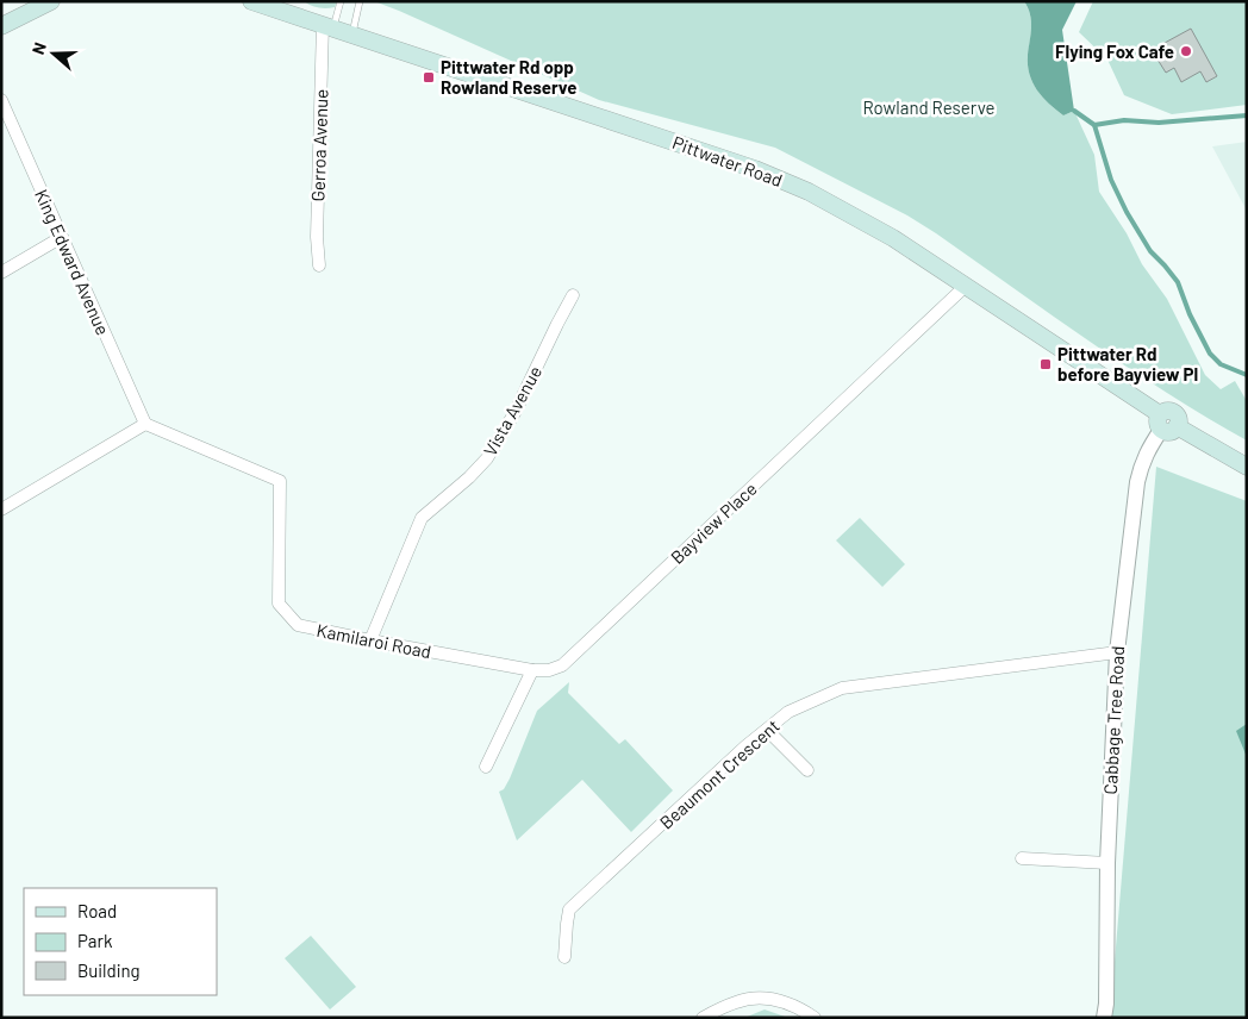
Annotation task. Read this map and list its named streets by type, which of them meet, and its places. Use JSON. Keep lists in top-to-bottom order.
{
  "streets": {
    "main road": ["Pittwater Road"],
    "street": [
      "Gerroa Avenue",
      "King Edward Avenue",
      "Vista Avenue",
      "Bayview Place",
      "Kamilaroi Road",
      "Cabbage Tree Road",
      "Beaumont Crescent"
    ]
  },
  "crossings": [
    ["Gerroa Avenue", "Pittwater Road"],
    ["Pittwater Road", "Bayview Place"],
    ["Pittwater Road", "Cabbage Tree Road"],
    ["King Edward Avenue", "Kamilaroi Road"],
    ["Vista Avenue", "Kamilaroi Road"],
    ["Bayview Place", "Kamilaroi Road"],
    ["Cabbage Tree Road", "Beaumont Crescent"]
  ],
  "parks": ["Rowland Reserve"],
  "places": {
    "other": ["Flying Fox Cafe"],
    "transit": ["Pittwater Rd opp Rowland Reserve", "Pittwater Rd before Bayview Pl"]
  },
  "legend": ["Road", "Park", "Building"],
  "north": "left"
}
